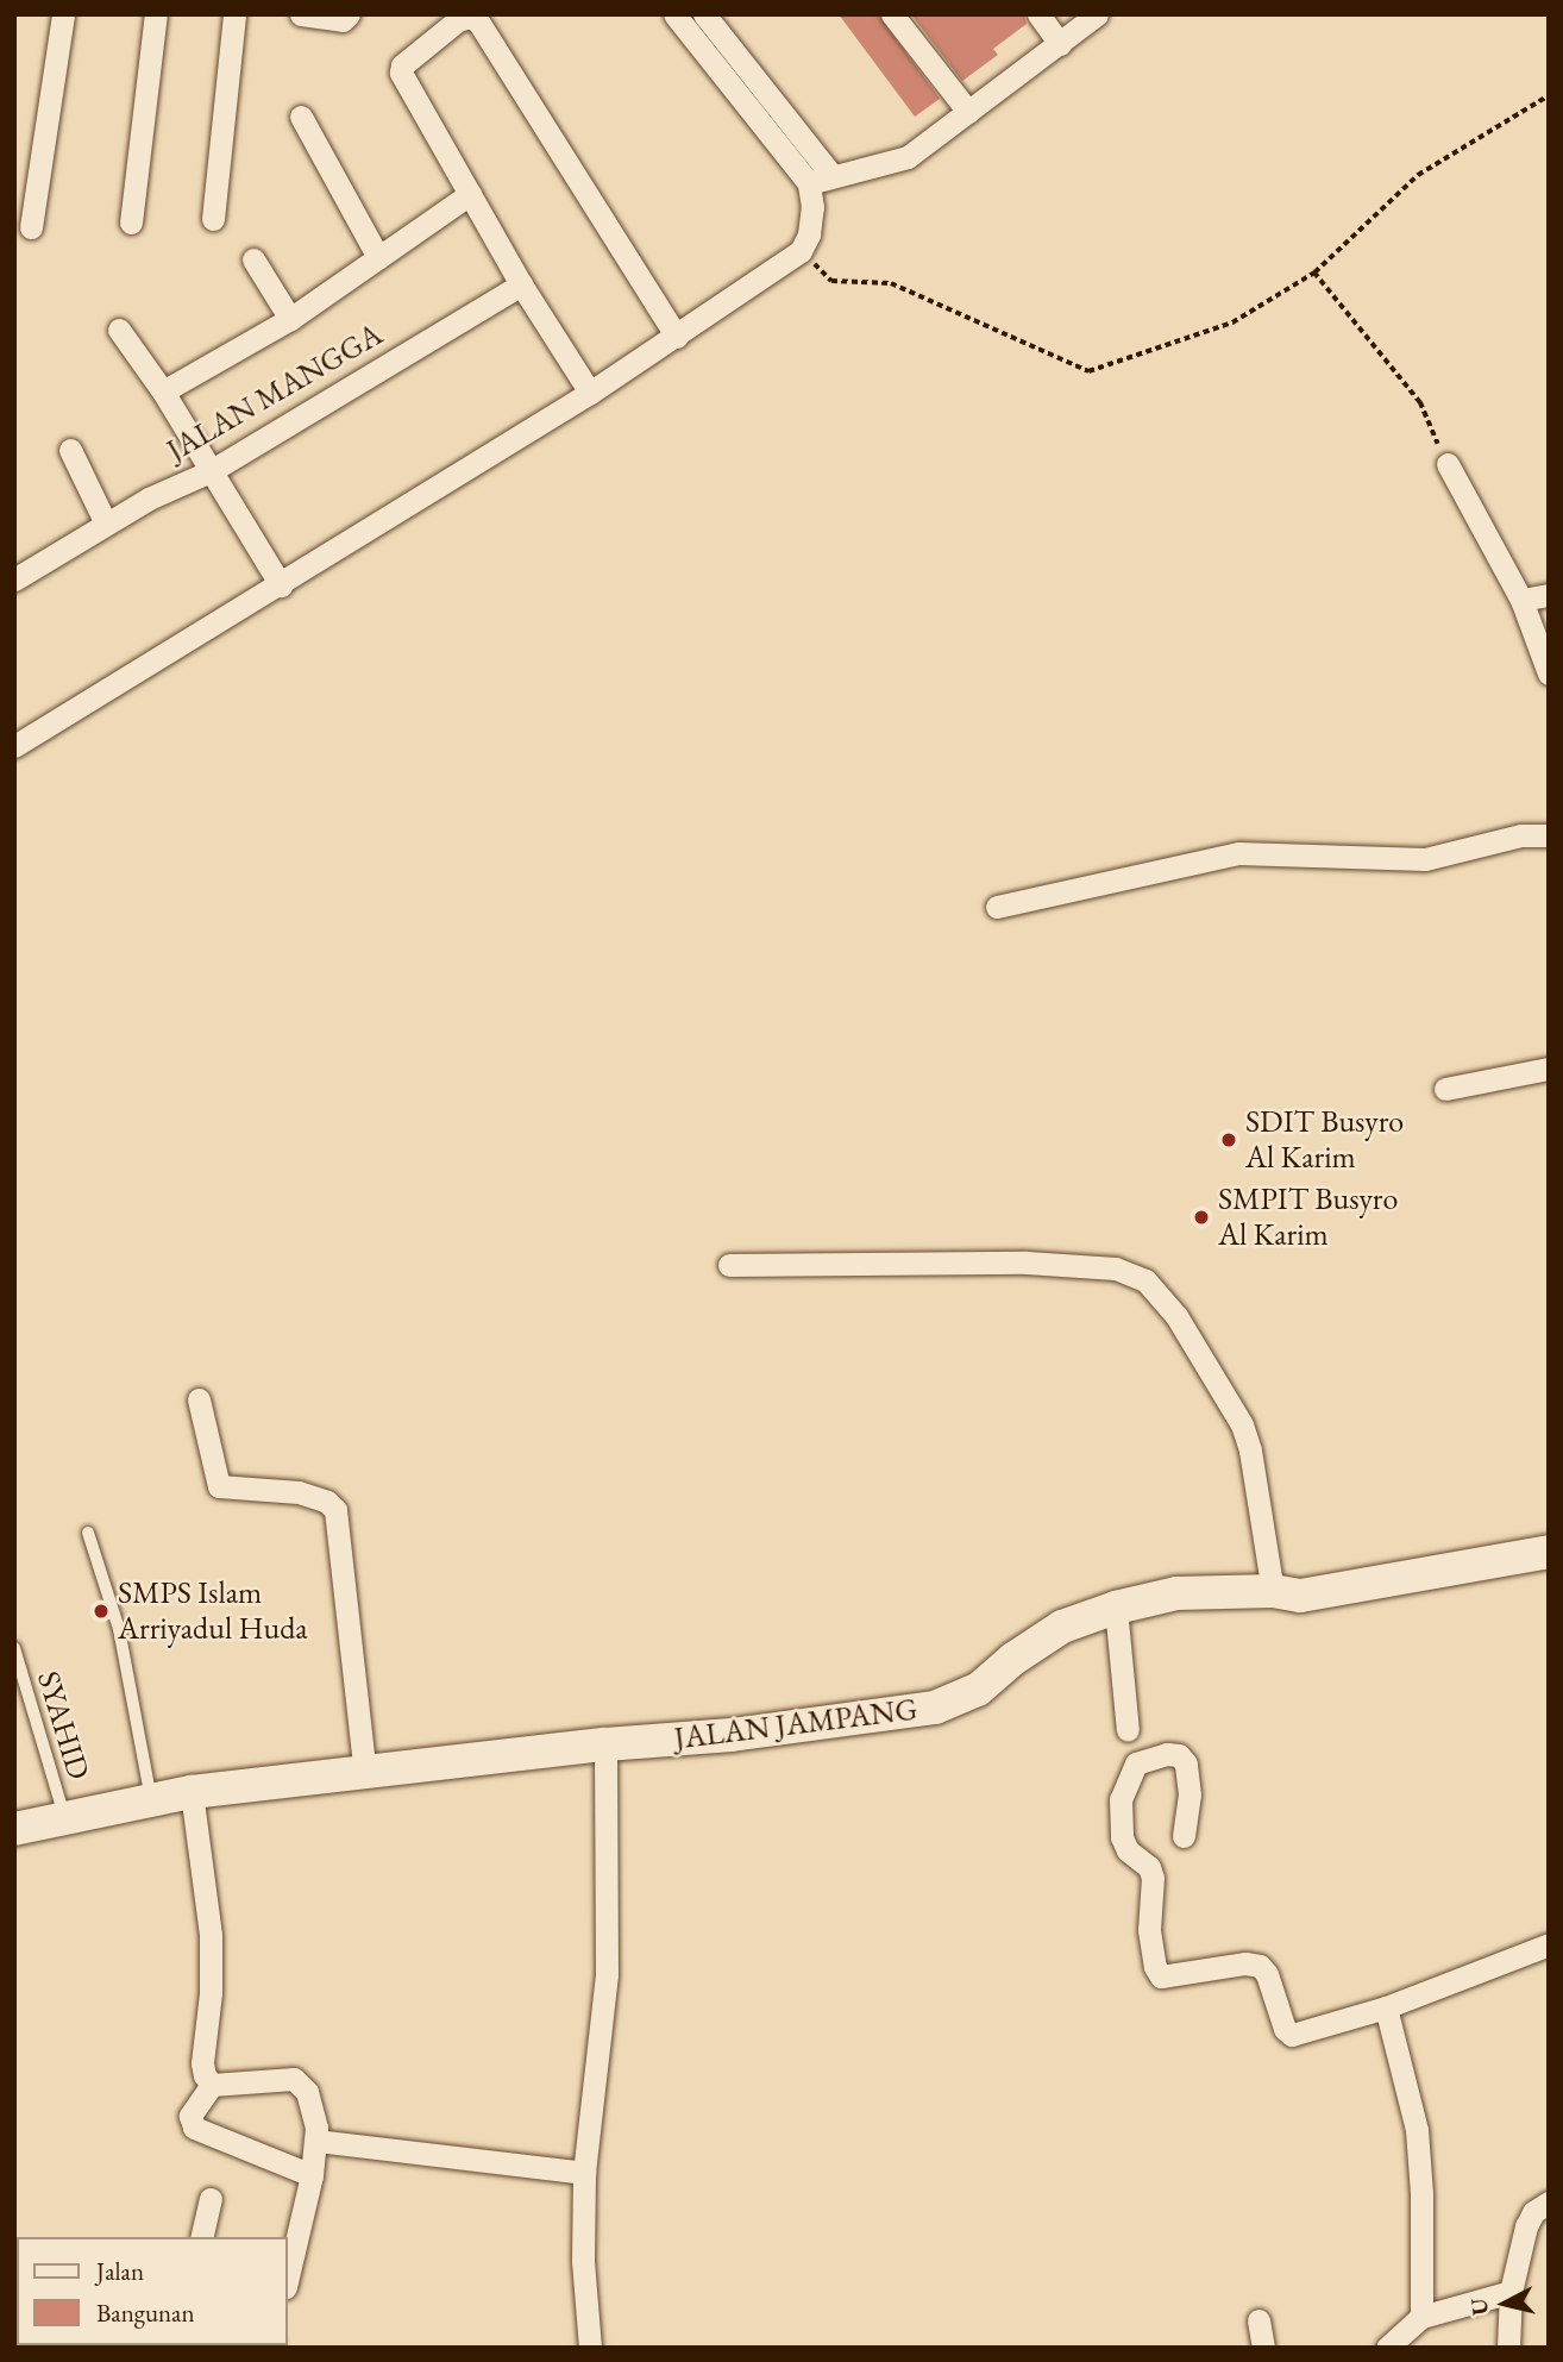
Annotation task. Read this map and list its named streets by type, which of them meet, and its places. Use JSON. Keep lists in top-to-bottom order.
{
  "streets": {
    "street": ["JALAN MANGGA", "JALAN JAMPANG"],
    "lane": ["SYAHID"]
  },
  "crossings": [
    ["JALAN JAMPANG", "SYAHID"]
  ],
  "places": ["SDIT Busyro Al Karim", "SMPIT Busyro Al Karim", "SMPS Islam Arriyadul Huda"],
  "legend": ["Jalan", "Bangunan"],
  "north": "left"
}
